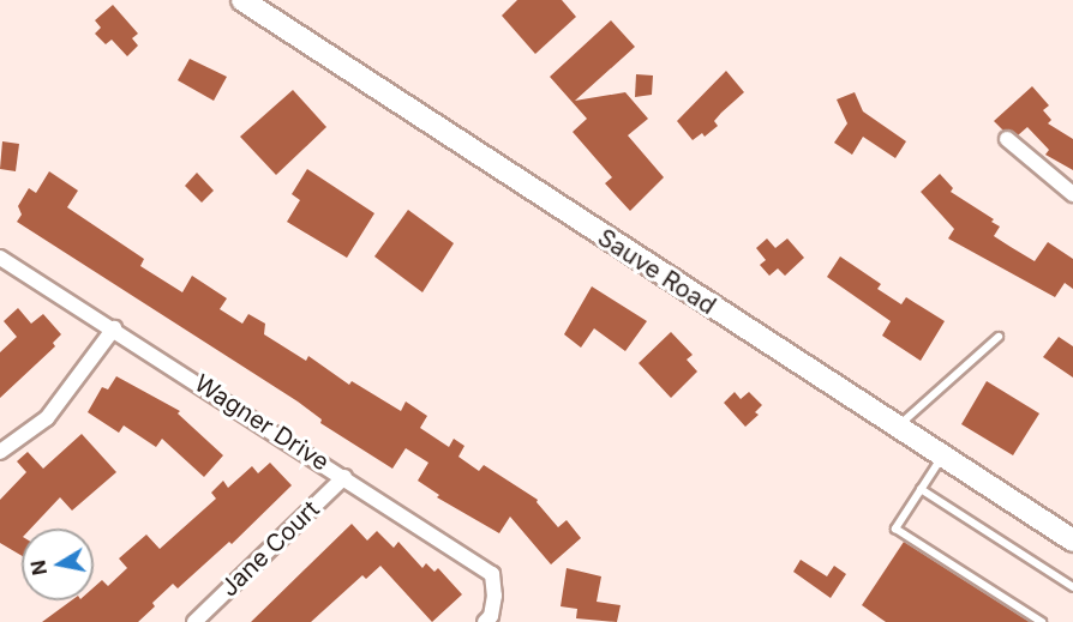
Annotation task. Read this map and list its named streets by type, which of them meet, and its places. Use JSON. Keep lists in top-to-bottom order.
{
  "streets": {
    "street": ["Sauve Road", "Wagner Drive", "Jane Court"]
  },
  "crossings": [
    ["Wagner Drive", "Jane Court"]
  ],
  "north": "left"
}
